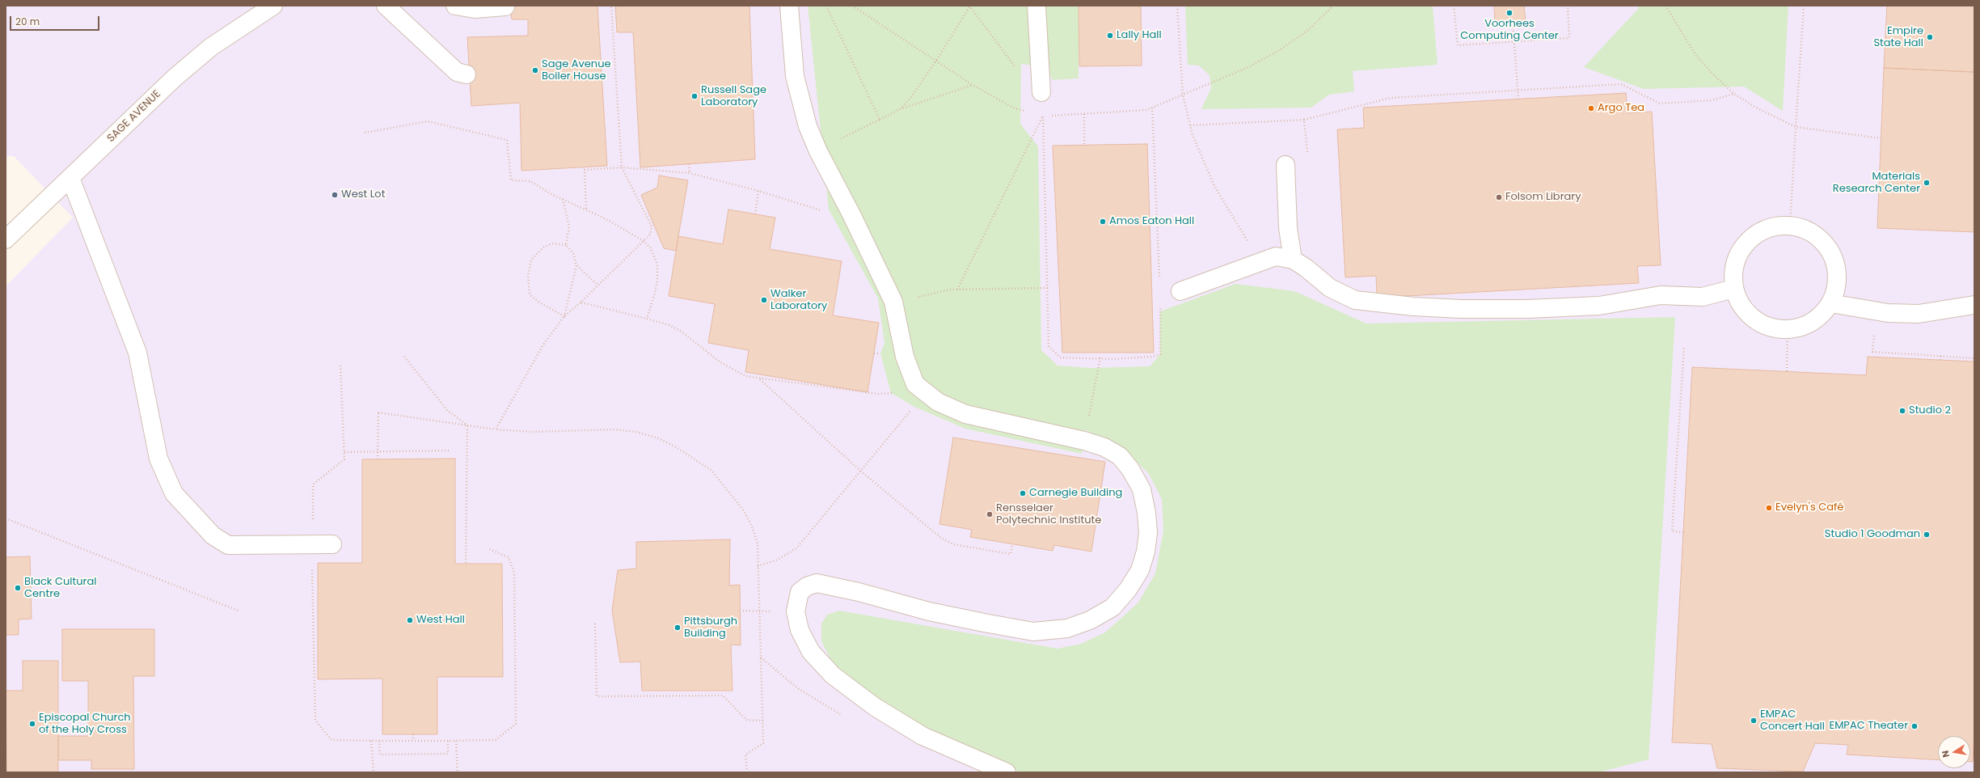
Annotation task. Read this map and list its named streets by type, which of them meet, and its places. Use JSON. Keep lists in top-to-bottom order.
{
  "streets": {
    "street": ["SAGE AVENUE"]
  },
  "places": [
    "Voorhees Computing Center",
    "Lally Hall",
    "Empire State Hall",
    "Sage Avenue Boiler House",
    "Russell Sage Laboratory",
    "Argo Tea",
    "Materials Research Center",
    "West Lot",
    "Folsom Library",
    "Amos Eaton Hall",
    "Walker Laboratory",
    "Studio 2",
    "Carnegie Building",
    "Evelyn's Café",
    "Rensselaer Polytechnic Institute",
    "Studio 1 Goodman",
    "Black Cultural Centre",
    "West Hall",
    "Pittsburgh Building",
    "EMPAC Concert Hall",
    "Episcopal Church of the Holy Cross",
    "EMPAC Theater"
  ],
  "scale_bar": "20 m",
  "north": "left"
}
